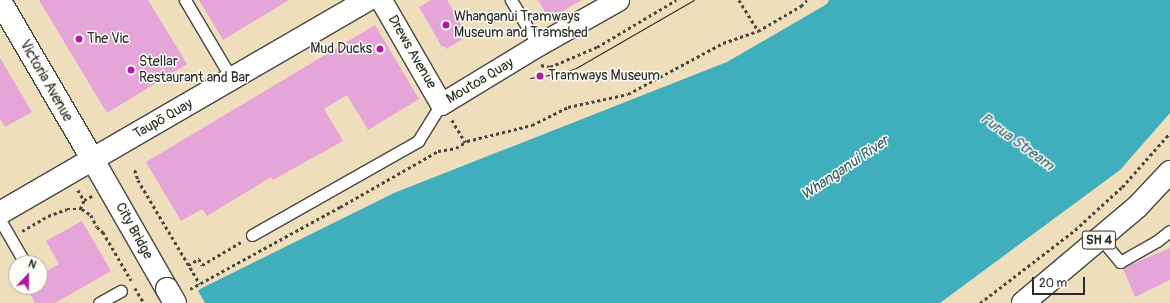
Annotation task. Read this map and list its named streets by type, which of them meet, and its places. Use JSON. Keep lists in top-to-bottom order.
{
  "streets": {
    "main road": [
      "Victoria Avenue",
      "Taupō Quay",
      "City Bridge",
      "SH 4"
    ],
    "street": ["Drews Avenue", "Moutoa Quay"]
  },
  "crossings": [
    ["Drews Avenue", "Moutoa Quay"],
    ["Victoria Avenue", "Taupō Quay"],
    ["Victoria Avenue", "City Bridge"],
    ["Taupō Quay", "City Bridge"]
  ],
  "water": ["Purua Stream", "Whanganui River"],
  "places": [
    "Whanganui Tramways Museum and Tramshed",
    "The Vic",
    "Mud Ducks",
    "Stellar Restaurant and Bar",
    "Tramways Museum"
  ],
  "scale_bar": "20 m",
  "north": "top"
}
